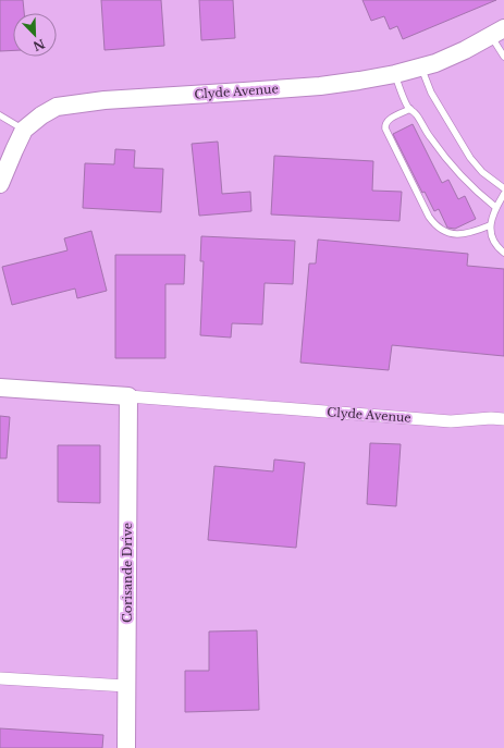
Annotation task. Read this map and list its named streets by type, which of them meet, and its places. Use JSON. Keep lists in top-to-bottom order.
{
  "streets": {
    "street": ["Clyde Avenue", "Corisande Drive"]
  },
  "crossings": [
    ["Clyde Avenue", "Corisande Drive"]
  ],
  "north": "bottom right"
}
